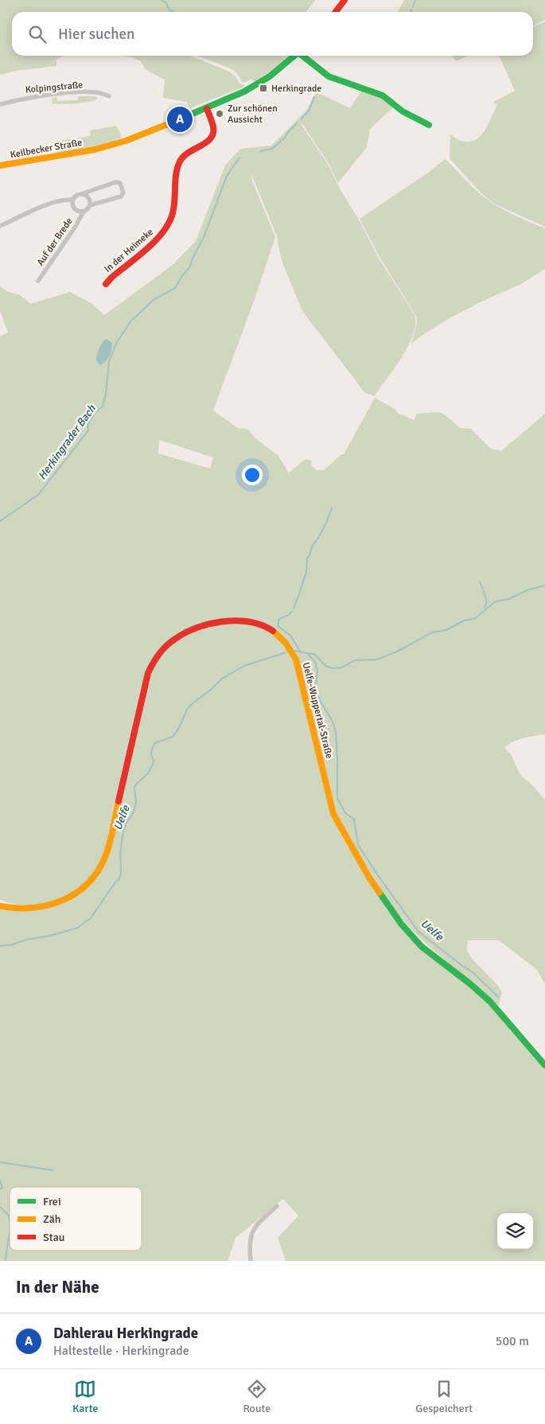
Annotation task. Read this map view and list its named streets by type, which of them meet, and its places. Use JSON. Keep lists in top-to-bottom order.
{
  "streets": {
    "main road": ["Keilbecker Straße", "In der Heimeke", "Uelfe-Wuppertal-Straße"],
    "street": ["Kolpingstraße", "Auf der Brede"]
  },
  "crossings": [
    ["Keilbecker Straße", "In der Heimeke"]
  ],
  "water": ["Herkingrader Bach", "Uelfe"],
  "places": {
    "transit": ["Herkingrade"],
    "other": ["Zur schönen Aussicht"]
  },
  "legend": ["Frei", "Zäh", "Stau"],
  "page": {
    "search": "Hier suchen",
    "pins": "A",
    "heading": "In der Nähe",
    "list": [
      {
        "mark": "A",
        "name": "Dahlerau Herkingrade",
        "note": "Haltestelle · Herkingrade",
        "value": "500 m"
      }
    ],
    "nav": ["Karte", "Route", "Gespeichert"]
  }
}
